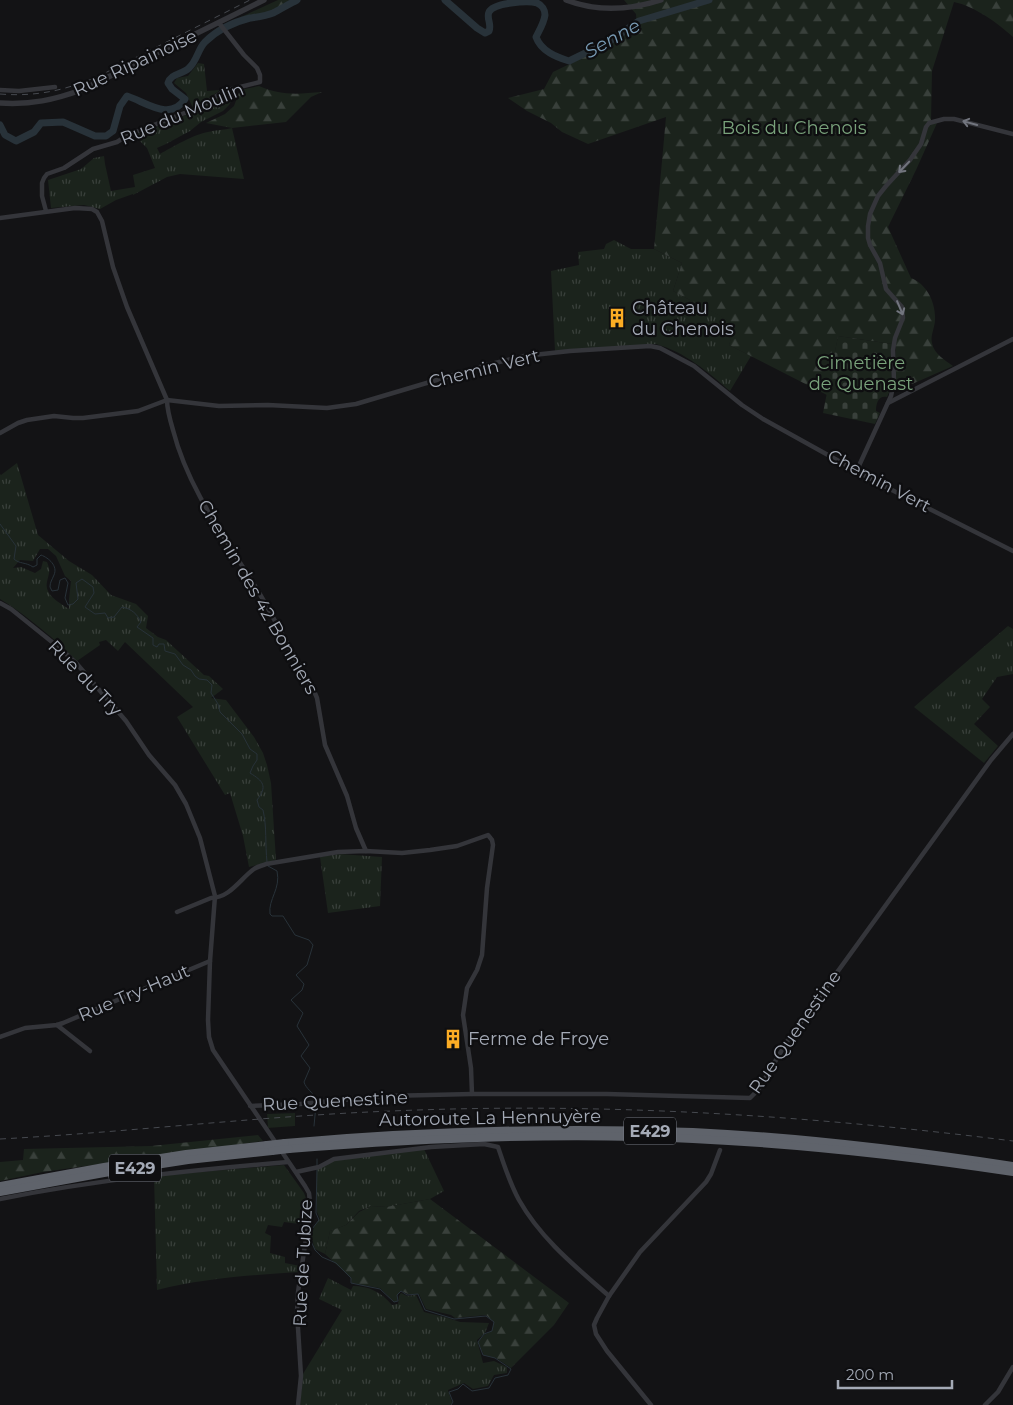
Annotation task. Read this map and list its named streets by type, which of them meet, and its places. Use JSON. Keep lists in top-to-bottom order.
{
  "streets": {
    "highway": ["Autoroute La Hennuyère", "E429"],
    "street": [
      "Rue Ripainoise",
      "Rue du Moulin",
      "Chemin Vert",
      "Chemin des 42 Bonniers",
      "Rue du Try",
      "Rue Try-Haut",
      "Rue Quenestine",
      "Rue de Tubize"
    ]
  },
  "crossings": [
    ["Rue Ripainoise", "Rue du Moulin"],
    ["Rue du Moulin", "Chemin des 42 Bonniers"],
    ["Chemin Vert", "Chemin des 42 Bonniers"],
    ["Rue du Try", "Rue de Tubize"],
    ["Rue Try-Haut", "Rue de Tubize"],
    ["Rue Quenestine", "Rue de Tubize"]
  ],
  "water": ["Senne"],
  "parks": ["Bois du Chenois", "Cimetière de Quenast"],
  "places": {
    "building": ["Château du Chenois", "Ferme de Froye"]
  },
  "scale_bar": "200 m"
}
